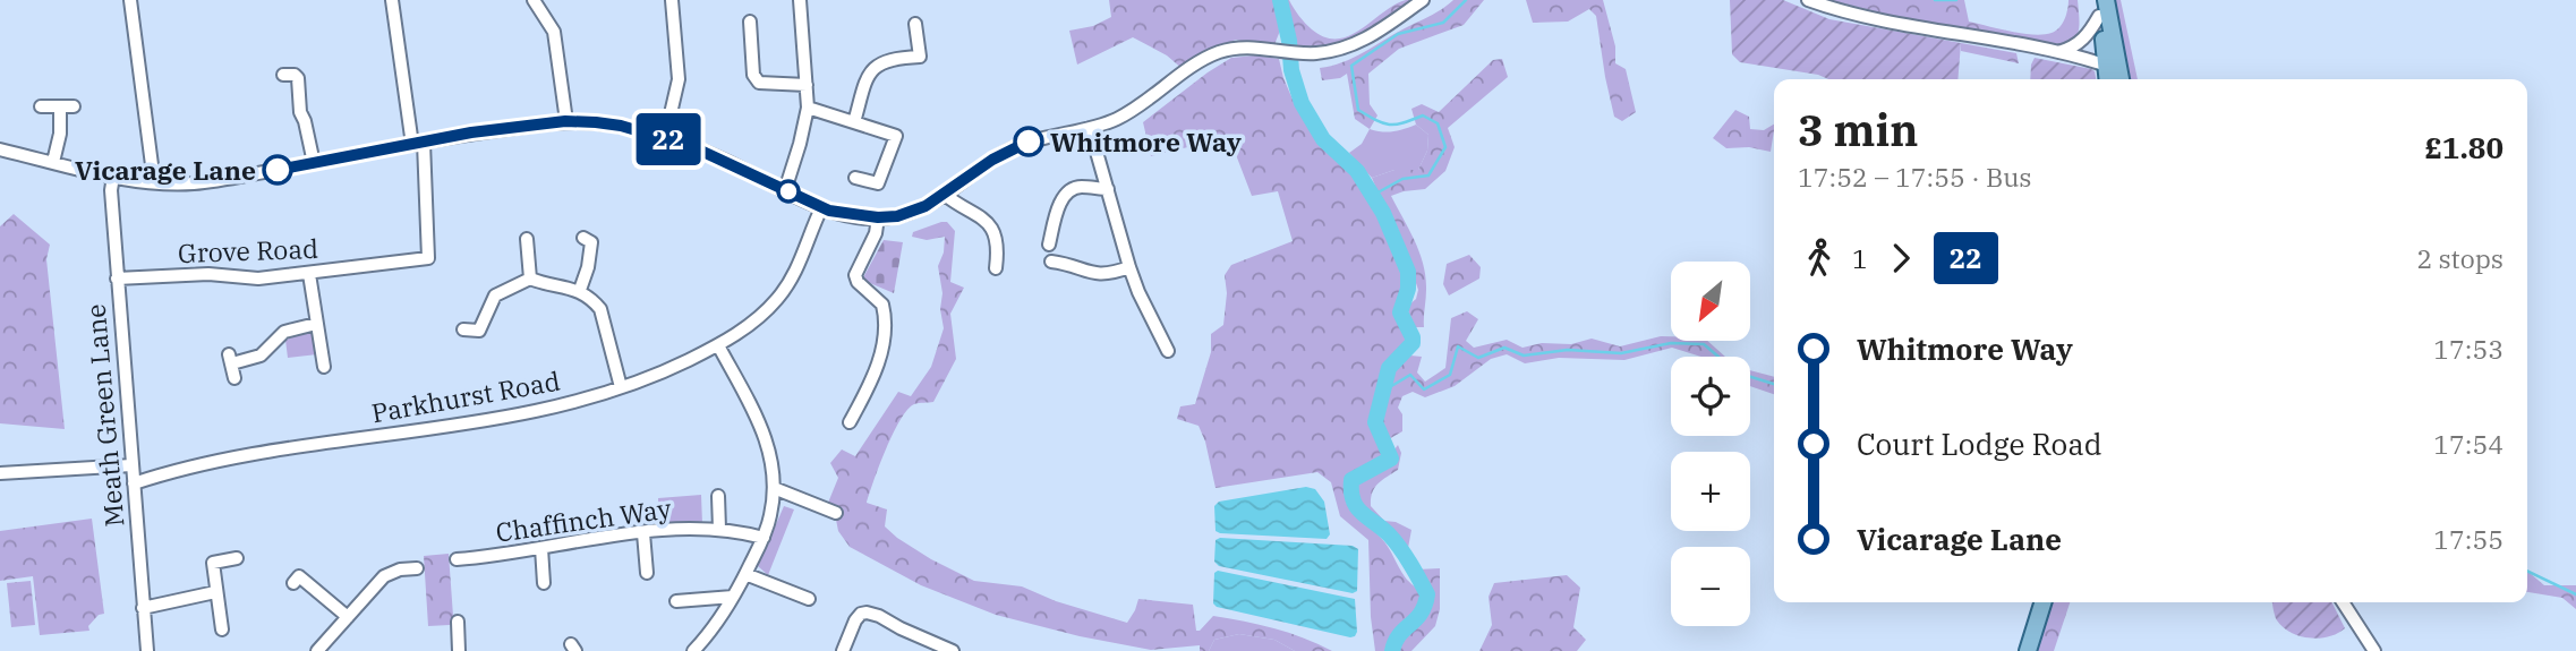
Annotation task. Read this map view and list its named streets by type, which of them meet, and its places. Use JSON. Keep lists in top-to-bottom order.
{
  "streets": {
    "street": [
      "Grove Road",
      "Parkhurst Road",
      "Meath Green Lane",
      "Chaffinch Way"
    ]
  },
  "crossings": [
    ["Grove Road", "Meath Green Lane"],
    ["Parkhurst Road", "Meath Green Lane"]
  ],
  "places": ["Whitmore Way", "Vicarage Lane"],
  "lines": ["bus line 22"],
  "north": "bottom left",
  "page": {
    "on_map": "22",
    "heading": ["3 min", "17:52 – 17:55 · Bus", "£1.80"],
    "legs": ["1", "22", "2 stops"],
    "map_buttons": ["+", "−"],
    "list": [
      {
        "name": "Whitmore Way",
        "value": "17:53"
      },
      {
        "name": "Court Lodge Road",
        "value": "17:54"
      },
      {
        "name": "Vicarage Lane",
        "value": "17:55"
      }
    ]
  }
}
